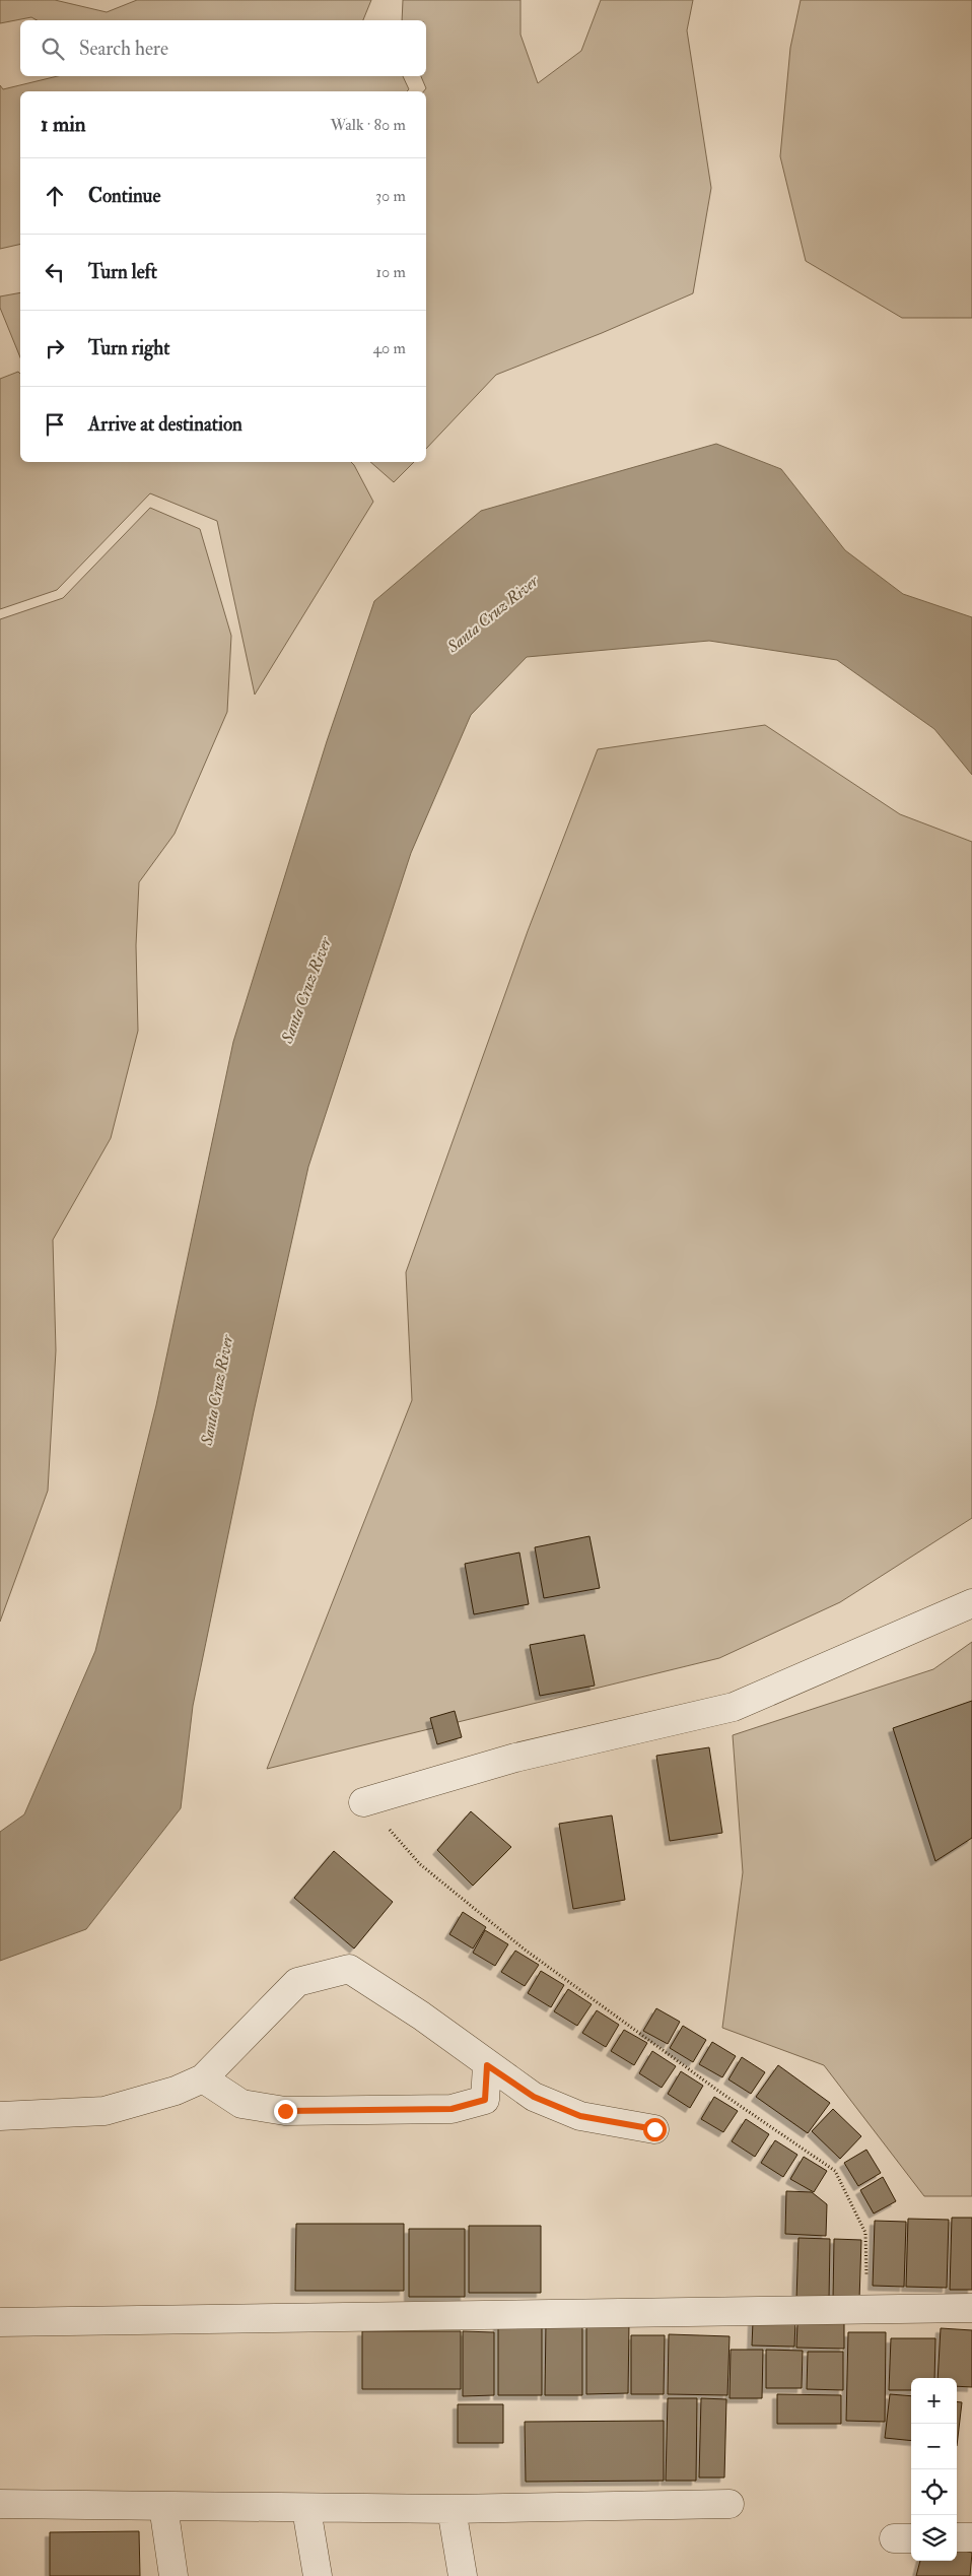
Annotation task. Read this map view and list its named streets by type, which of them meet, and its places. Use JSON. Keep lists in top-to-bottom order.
{
  "water": ["Santa Cruz River"],
  "page": {
    "search": "Search here",
    "heading": ["1 min", "Walk · 80 m"],
    "list": [
      ["Continue", "30 m"],
      ["Turn left", "10 m"],
      ["Turn right", "40 m"],
      "Arrive at destination"
    ],
    "map_buttons": ["+", "−"]
  }
}
